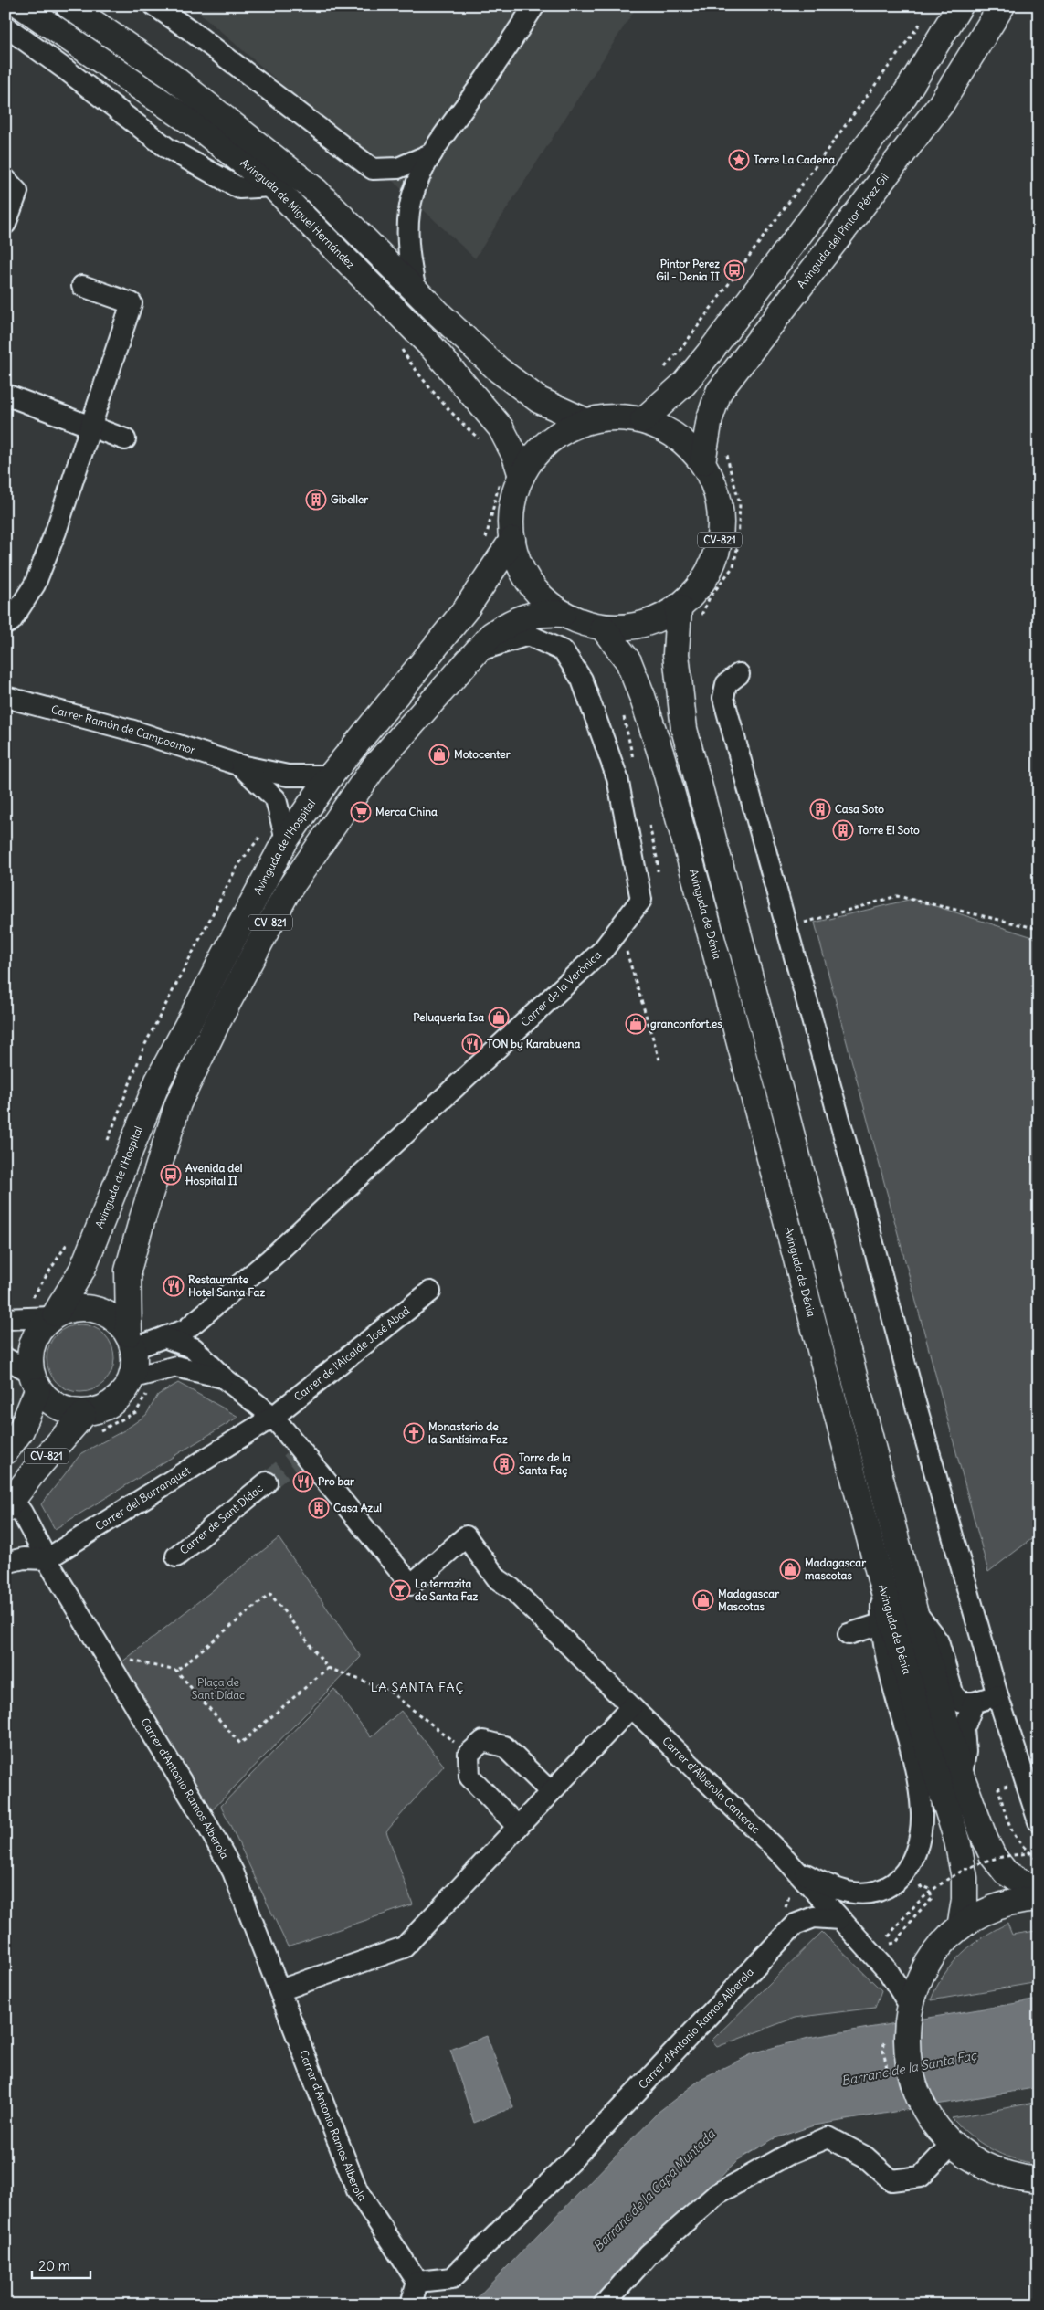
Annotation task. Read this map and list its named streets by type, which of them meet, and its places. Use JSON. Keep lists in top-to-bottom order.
{
  "streets": {
    "main road": [
      "Avinguda de Miguel Hernández",
      "Avinguda del Pintor Pérez Gil",
      "CV-821",
      "Avinguda de l'Hospital",
      "Avinguda de Dénia"
    ],
    "street": [
      "Carrer Ramón de Campoamor",
      "Carrer de la Verònica",
      "Carrer de l'Alcalde José Abad",
      "Carrer del Barranquet",
      "Carrer de Sant Dídac",
      "Carrer d'Alberola Canterac",
      "Carrer d'Antonio Ramos Alberola"
    ]
  },
  "crossings": [
    ["Avinguda de Miguel Hernández", "CV-821"],
    ["Avinguda del Pintor Pérez Gil", "CV-821"],
    ["CV-821", "Avinguda de l'Hospital"],
    ["CV-821", "Avinguda de Dénia"],
    ["CV-821", "Carrer de la Verònica"],
    ["CV-821", "Carrer d'Antonio Ramos Alberola"],
    ["Carrer Ramón de Campoamor", "Avinguda de l'Hospital"],
    ["Avinguda de l'Hospital", "Carrer de la Verònica"],
    ["Carrer de l'Alcalde José Abad", "Carrer del Barranquet"],
    ["Carrer de l'Alcalde José Abad", "Carrer d'Alberola Canterac"],
    ["Carrer del Barranquet", "Carrer d'Alberola Canterac"],
    ["Carrer del Barranquet", "Carrer d'Antonio Ramos Alberola"],
    ["Carrer d'Alberola Canterac", "Carrer d'Antonio Ramos Alberola"]
  ],
  "districts": ["LA SANTA FAÇ"],
  "water": ["Barranc de la Santa Faç", "Barranc de la Capa Muntada"],
  "parks": ["Plaça de Sant Dídac"],
  "places": {
    "place": ["Torre La Cadena"],
    "bus stop": ["Pintor Perez Gil - Denia II", "Avenida del Hospital II"],
    "building": [
      "Gibeller",
      "Casa Soto",
      "Torre El Soto",
      "Torre de la Santa Faç",
      "Casa Azul"
    ],
    "shop": [
      "Motocenter",
      "Peluquería Isa",
      "granconfort.es",
      "Madagascar mascotas",
      "Madagascar Mascotas"
    ],
    "supermarket": ["Merca China"],
    "restaurant": ["TON by Karabuena", "Restaurante Hotel Santa Faz", "Pro bar"],
    "church": ["Monasterio de la Santísima Faz"],
    "bar": ["La terrazita de Santa Faz"]
  },
  "scale_bar": "20 m"
}
